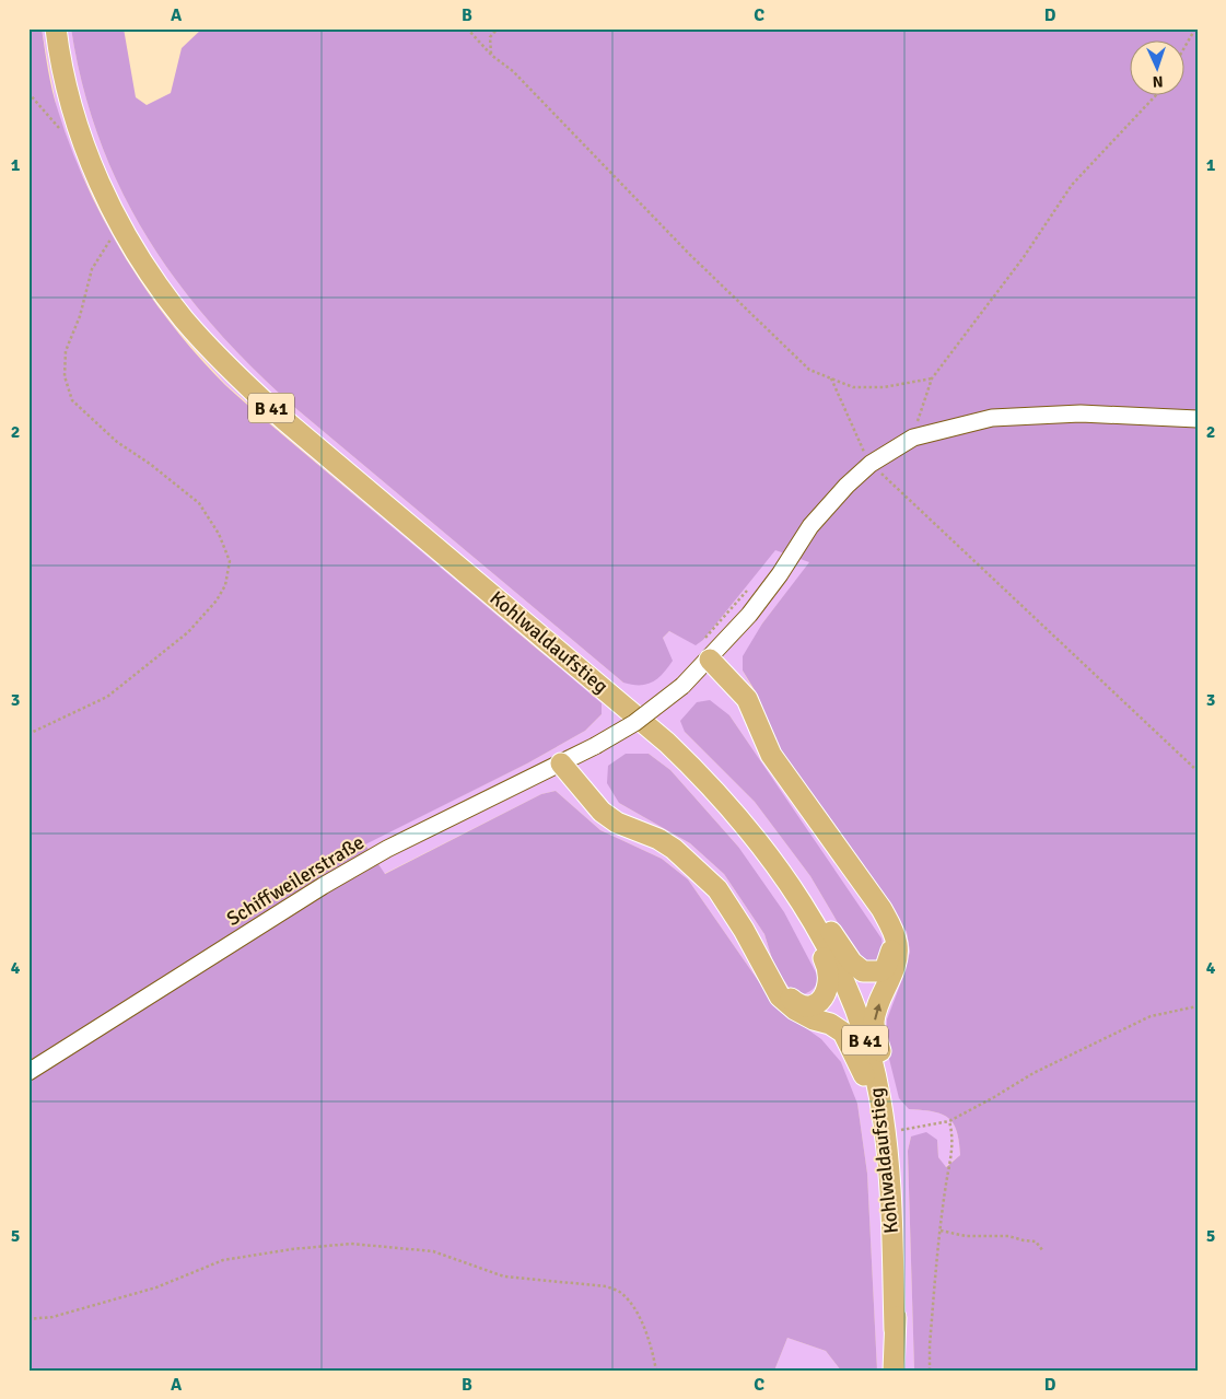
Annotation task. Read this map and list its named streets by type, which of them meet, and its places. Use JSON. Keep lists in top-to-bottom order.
{
  "streets": {
    "main road": ["B 41", "Kohlwaldaufstieg"],
    "street": ["Schiffweilerstraße"]
  },
  "crossings": [
    ["B 41", "Kohlwaldaufstieg"]
  ],
  "north": "bottom",
  "grid": {
    "columns": [
      "A",
      "B",
      "C",
      "D"
    ],
    "rows": [
      "1",
      "2",
      "3",
      "4",
      "5"
    ]
  }
}
